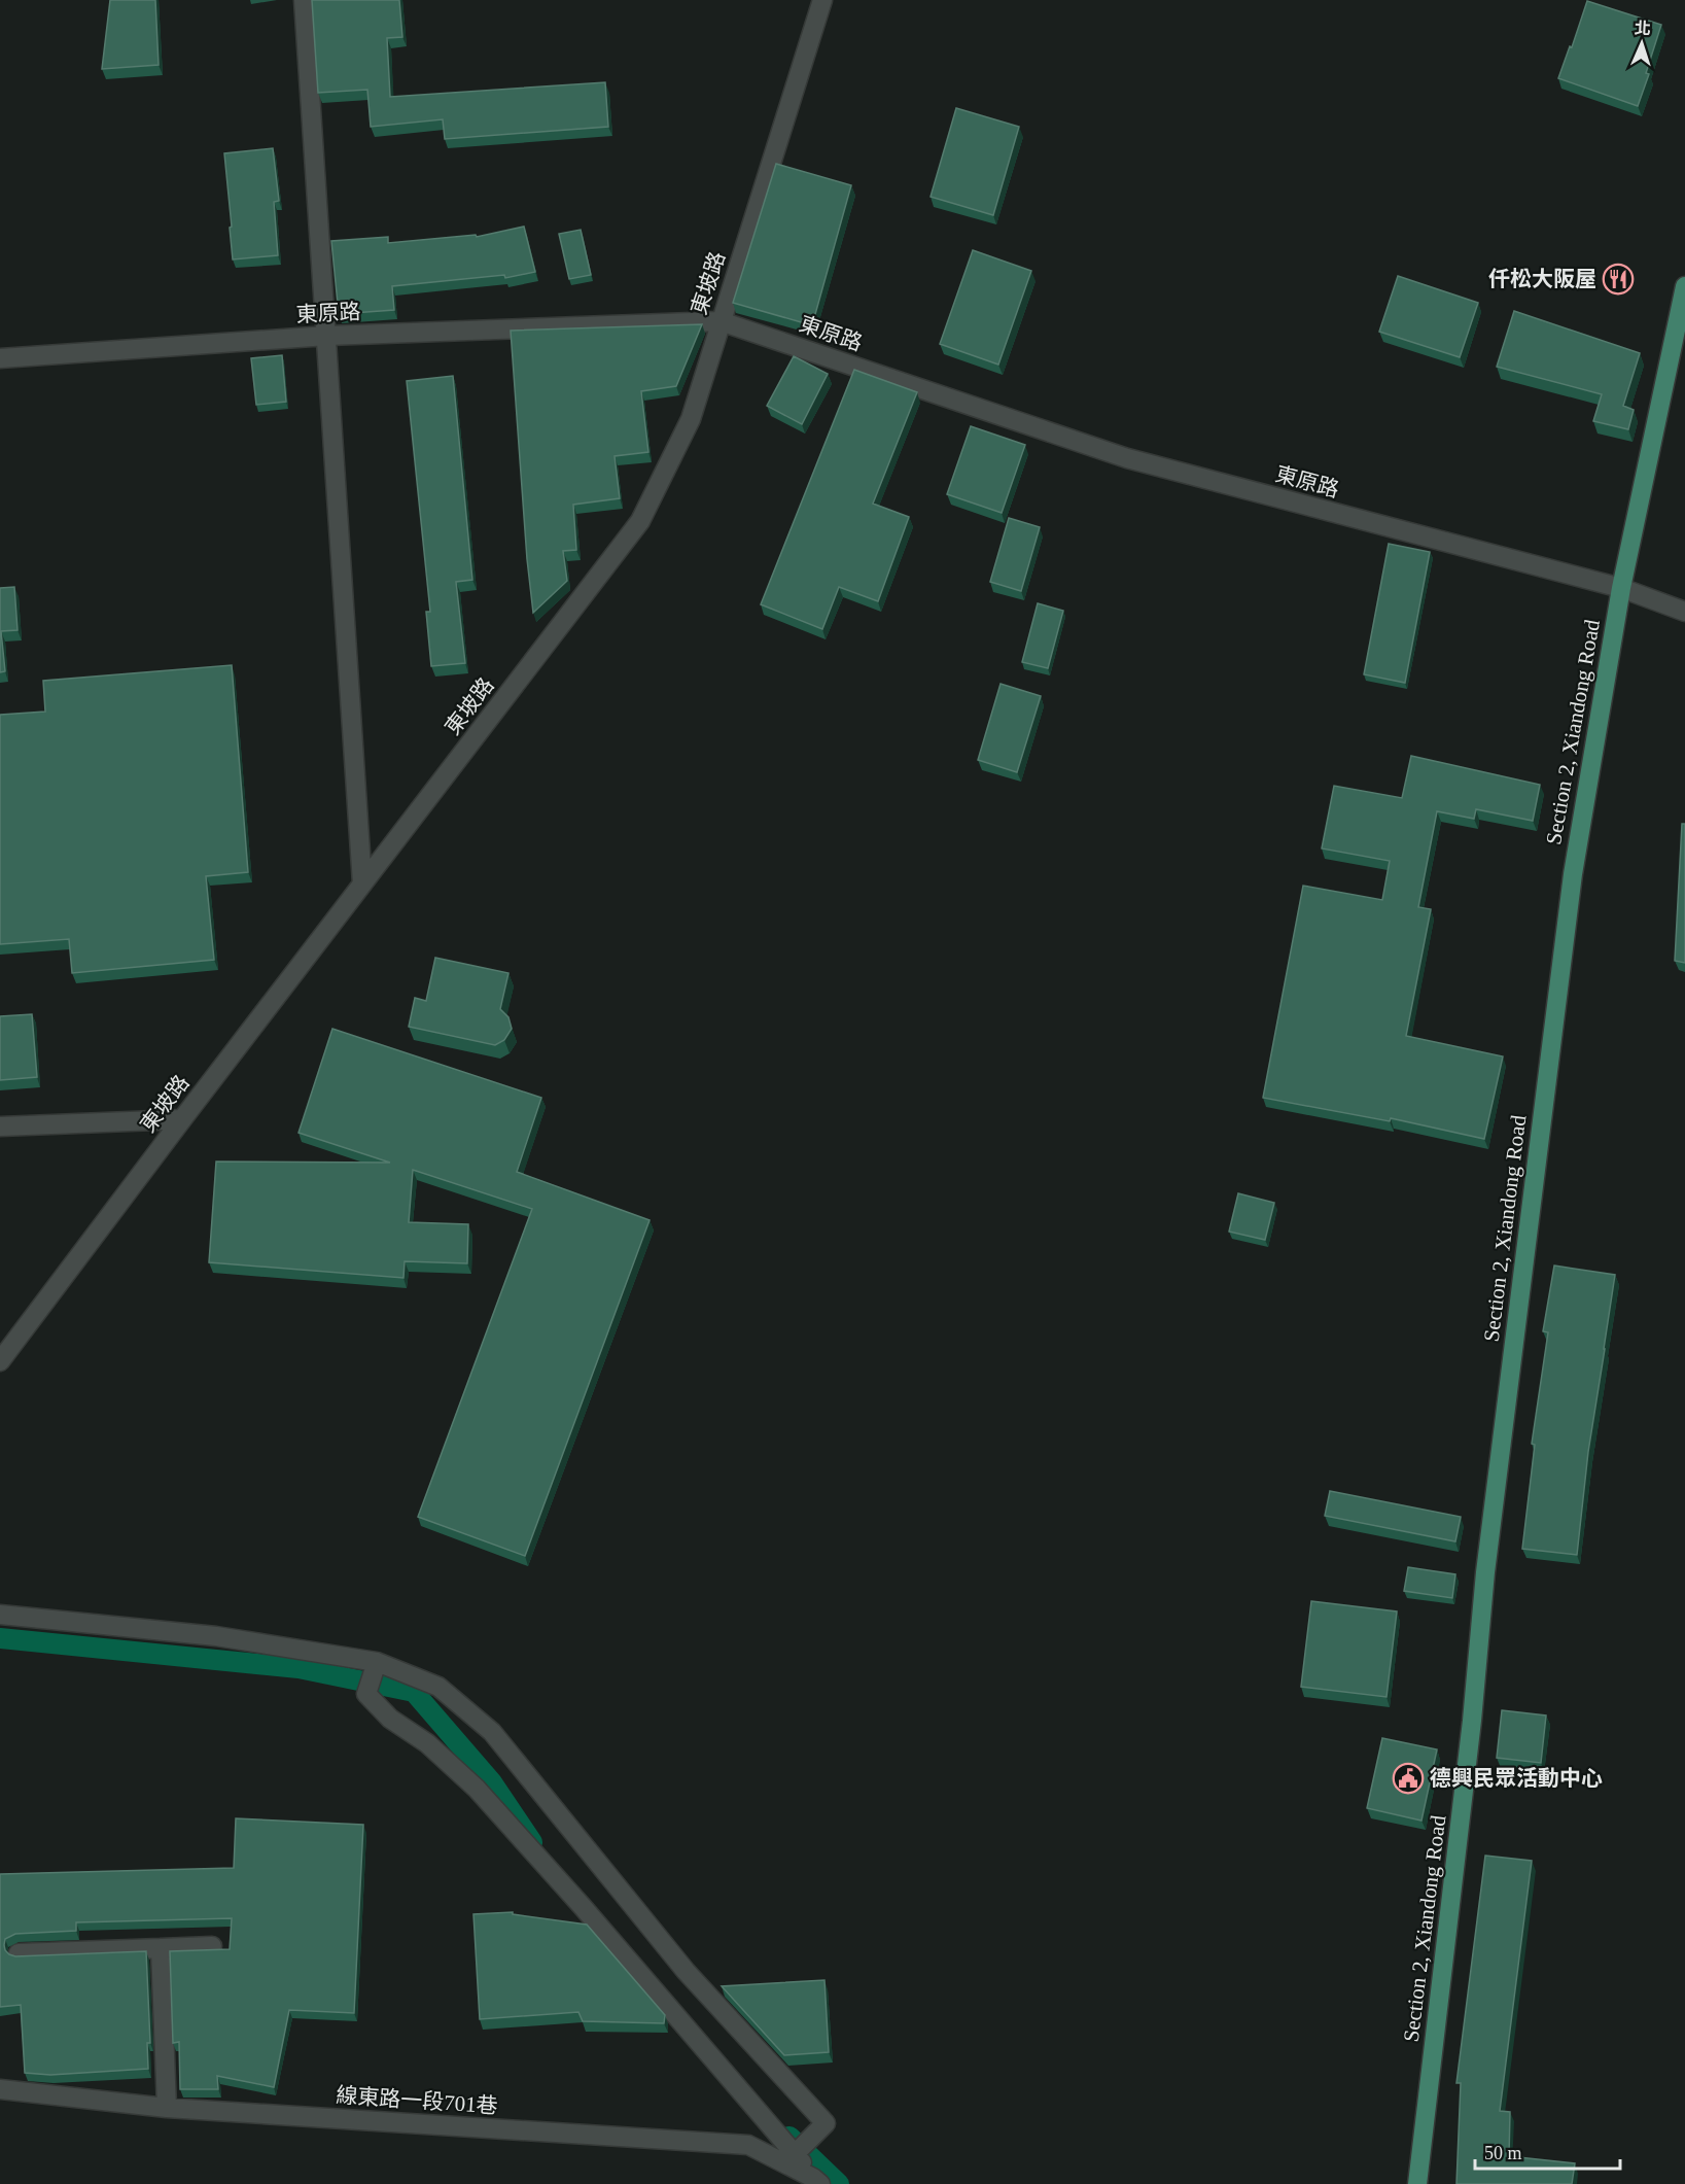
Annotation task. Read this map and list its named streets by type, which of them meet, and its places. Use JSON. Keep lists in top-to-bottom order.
{
  "streets": {
    "main road": ["Section 2, Xiandong Road"],
    "street": ["東坡路", "東原路", "線東路一段701巷"]
  },
  "crossings": [
    ["東坡路", "東原路"],
    ["東原路", "Section 2, Xiandong Road"]
  ],
  "places": {
    "restaurant": ["仟松大阪屋"],
    "public building": ["德興民眾活動中心"]
  },
  "scale_bar": "50 m",
  "north": "top"
}
